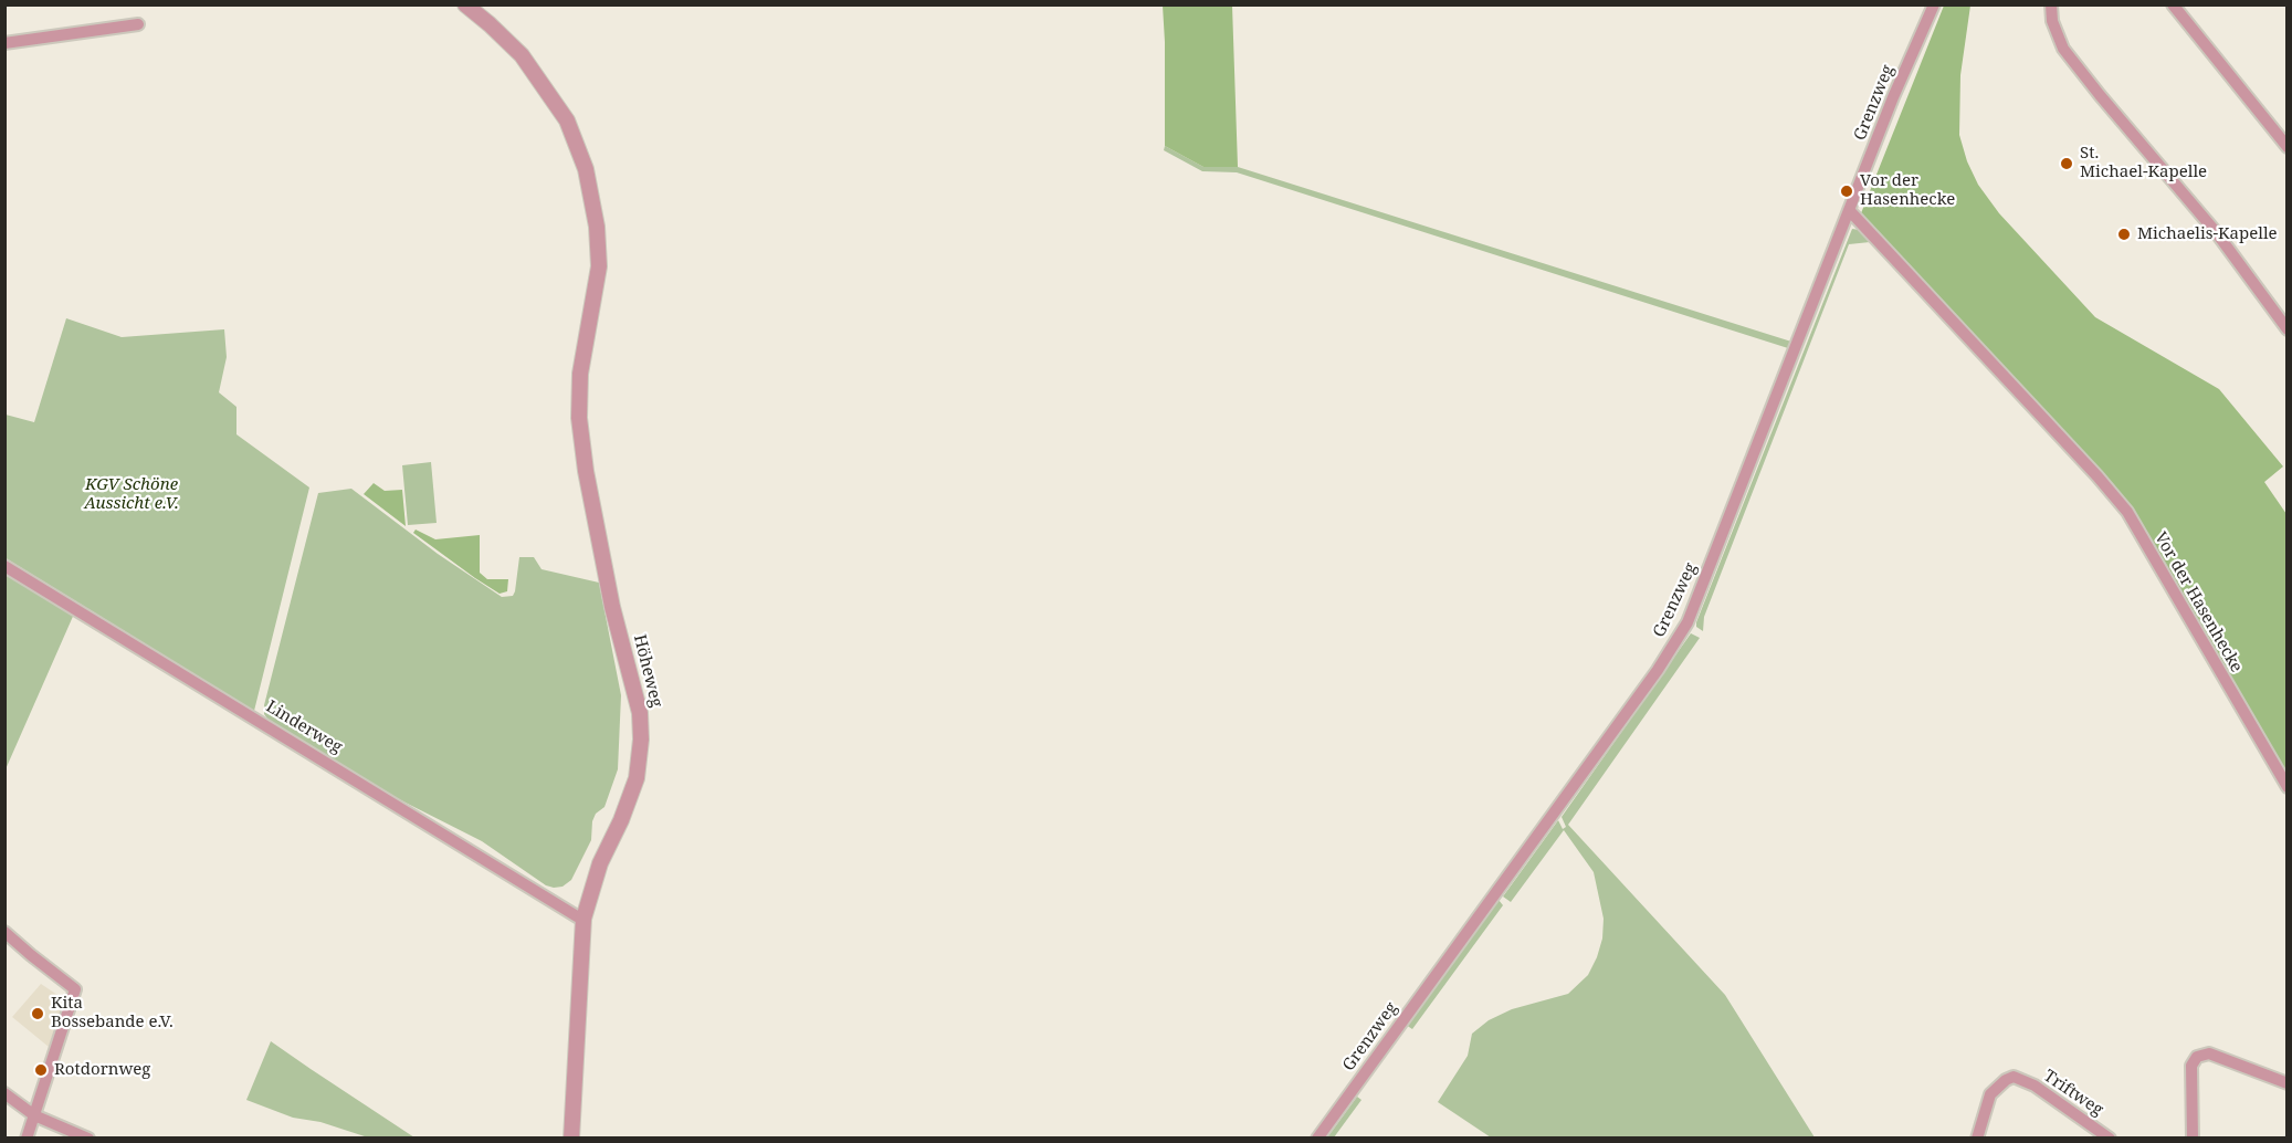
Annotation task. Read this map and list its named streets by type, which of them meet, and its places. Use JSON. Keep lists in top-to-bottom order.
{
  "streets": {
    "street": [
      "Grenzweg",
      "Vor der Hasenhecke",
      "Höheweg",
      "Linderweg",
      "Triftweg"
    ]
  },
  "crossings": [
    ["Grenzweg", "Vor der Hasenhecke"],
    ["Höheweg", "Linderweg"]
  ],
  "parks": ["KGV Schöne Aussicht e.V."],
  "places": [
    "St. Michael-Kapelle",
    "Vor der Hasenhecke",
    "Michaelis-Kapelle",
    "Kita Bossebande e.V.",
    "Rotdornweg"
  ]
}
